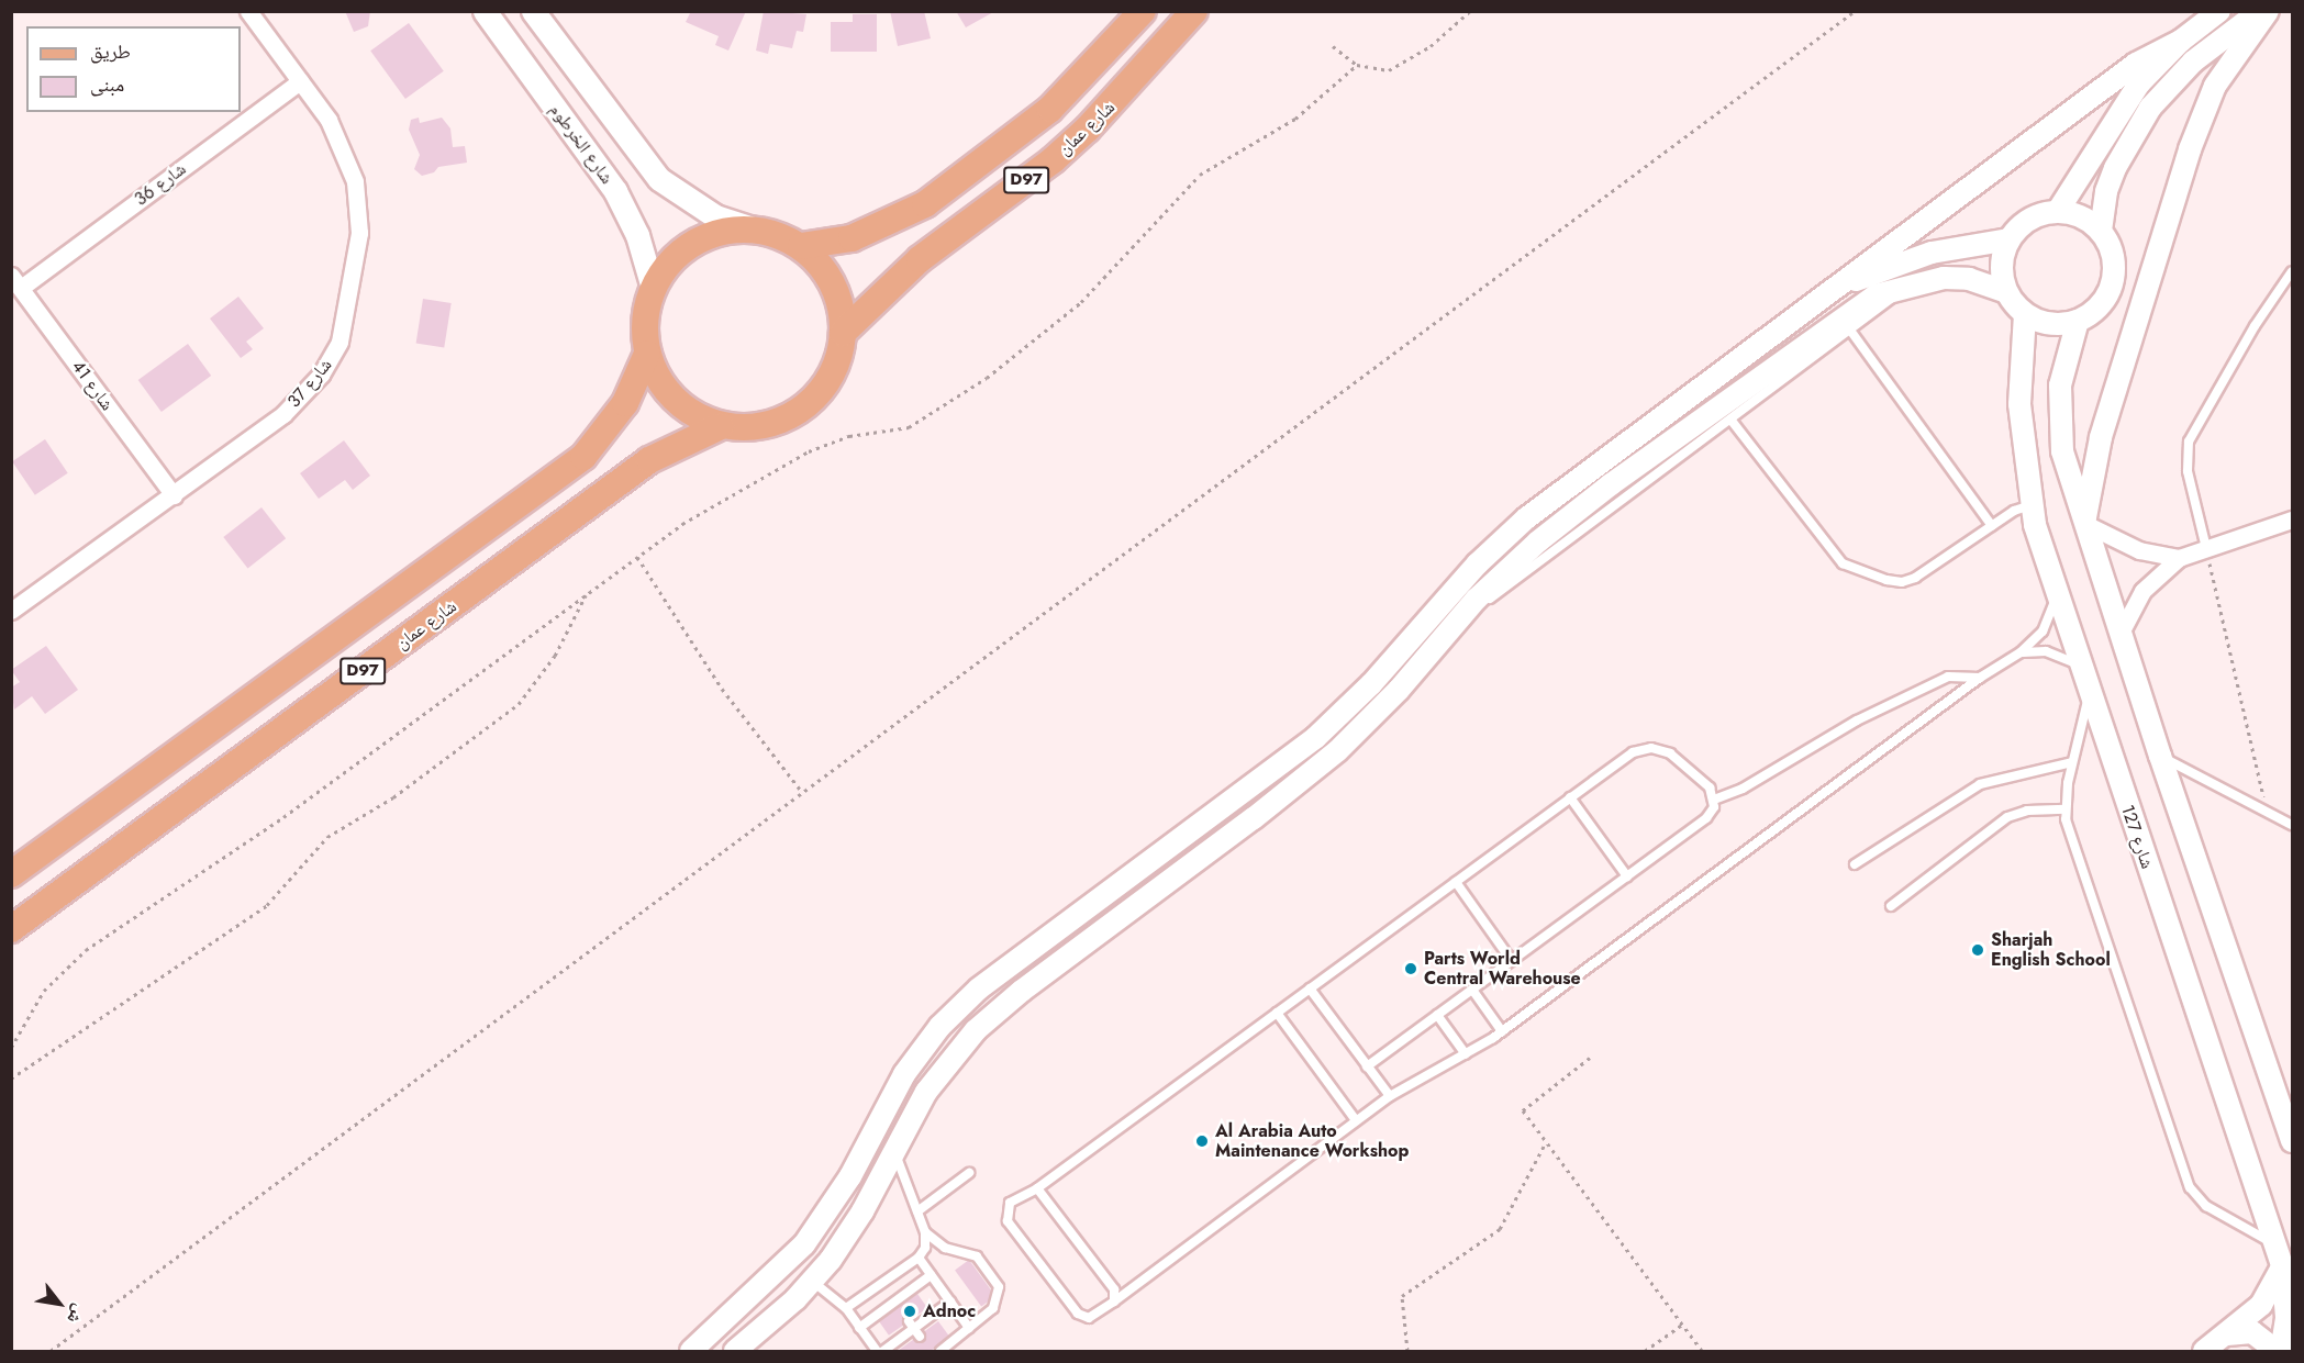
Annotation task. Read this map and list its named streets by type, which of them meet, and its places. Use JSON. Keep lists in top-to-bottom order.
{
  "streets": {
    "main road": ["شارع عمان", "شارع الخرطوم", "D97"],
    "street": [
      "شارع 36",
      "شارع 37",
      "شارع 41",
      "شارع 127"
    ]
  },
  "crossings": [
    ["شارع عمان", "شارع الخرطوم"],
    ["شارع عمان", "D97"],
    ["شارع الخرطوم", "D97"],
    ["شارع 36", "شارع 37"],
    ["شارع 36", "شارع 41"],
    ["شارع 37", "شارع 41"]
  ],
  "places": [
    "Sharjah English School",
    "Parts World Central Warehouse",
    "Al Arabia Auto Maintenance Workshop",
    "Adnoc"
  ],
  "legend": ["طريق", "مبنى"],
  "north": "bottom right"
}
